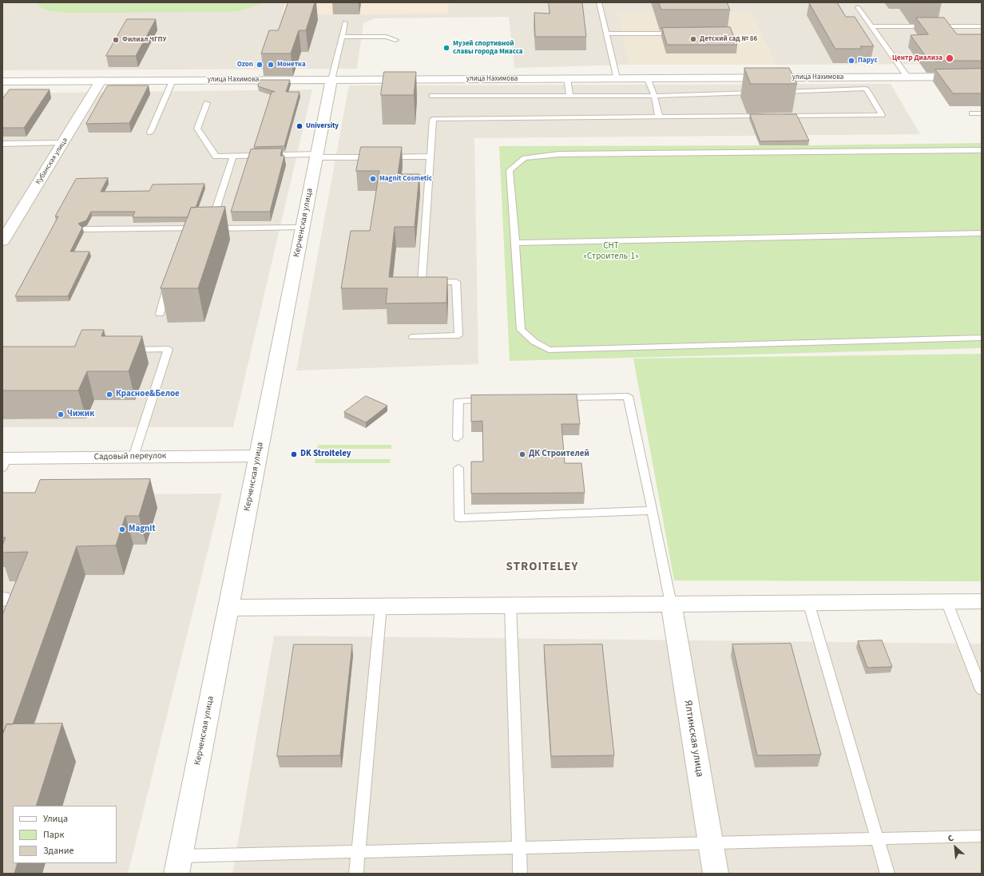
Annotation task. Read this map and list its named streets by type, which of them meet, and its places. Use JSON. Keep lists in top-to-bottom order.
{
  "streets": {
    "street": [
      "улица Нахимова",
      "Кубанская улица",
      "Керченская улица",
      "Садовый переулок",
      "Ялтинская улица"
    ]
  },
  "crossings": [
    ["улица Нахимова", "Кубанская улица"],
    ["улица Нахимова", "Керченская улица"],
    ["Керченская улица", "Садовый переулок"]
  ],
  "districts": ["STROITELEY"],
  "parks": ["СНТ «Строитель-1»"],
  "places": [
    "Детский сад № 86",
    "Филиал ЧГПУ",
    "Музей спортивной славы города Миасса",
    "Центр Диализа",
    "Парус",
    "Ozon",
    "Монетка",
    "University",
    "Magnit Cosmetic",
    "Красное&Белое",
    "Чижик",
    "DK Stroiteley",
    "ДК Строителей",
    "Magnit"
  ],
  "legend": ["Улица", "Парк", "Здание"],
  "north": "top left"
}
